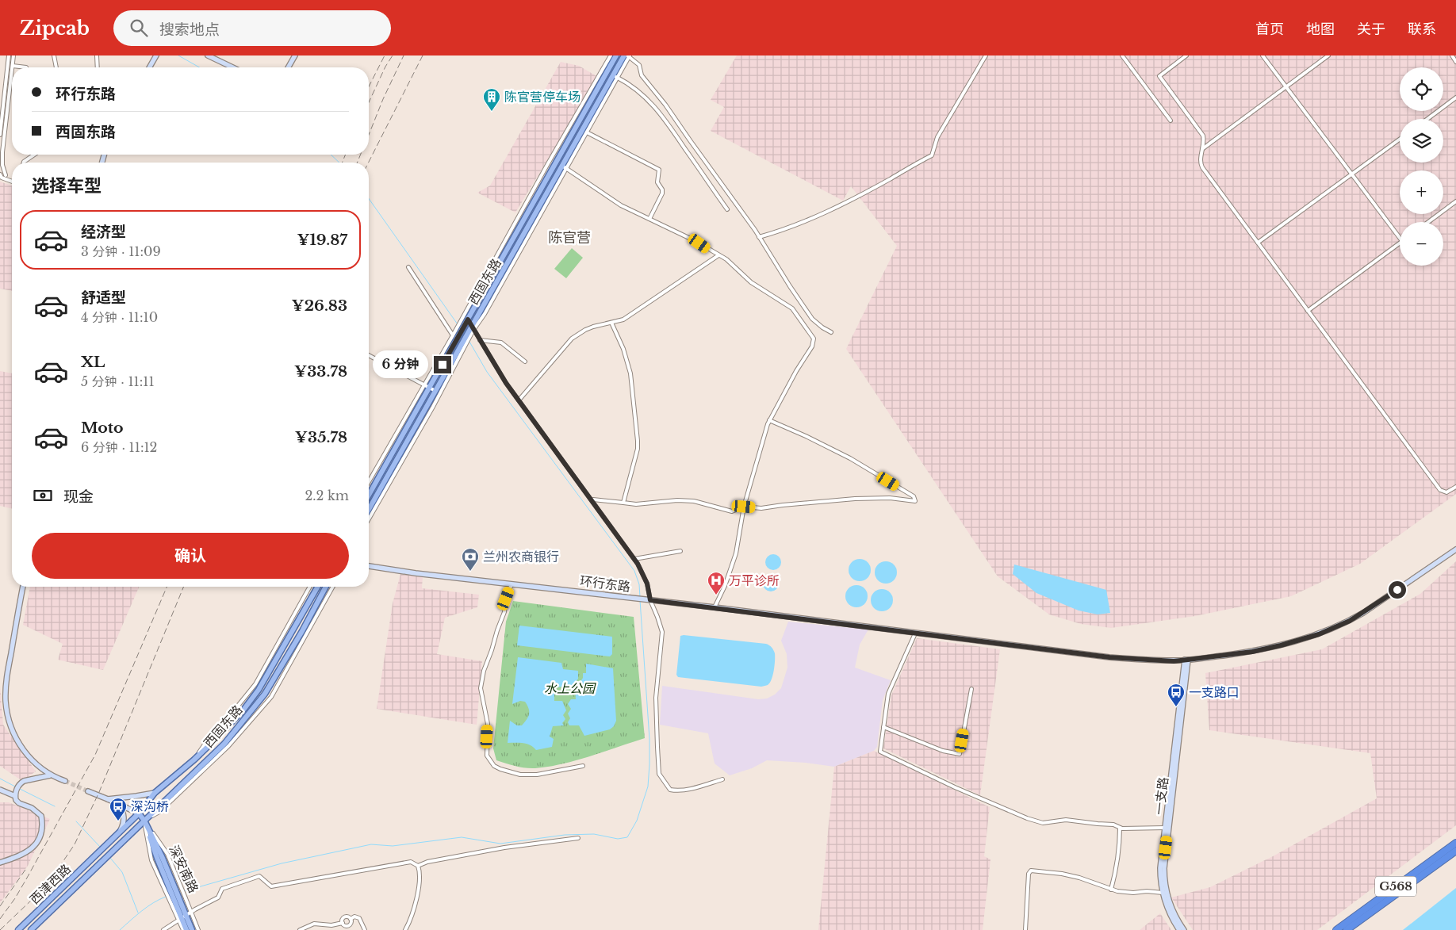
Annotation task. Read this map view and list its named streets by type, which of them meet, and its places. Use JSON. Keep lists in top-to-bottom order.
{
  "streets": {
    "highway": ["G568"],
    "main road": ["西固东路", "深安南路", "西津西路"],
    "street": ["环行东路", "一支路"]
  },
  "crossings": [
    ["西固东路", "深安南路"],
    ["西固东路", "西津西路"],
    ["环行东路", "一支路"]
  ],
  "districts": ["陈官营"],
  "parks": ["水上公园"],
  "places": {
    "building": ["陈官营停车场"],
    "bank": ["兰州农商银行"],
    "hospital": ["万平诊所"],
    "bus stop": ["一支路口", "深沟桥"]
  },
  "page": {
    "header": "Zipcab",
    "search": "搜索地点",
    "nav": [
      "首页",
      "地图",
      "关于",
      "联系"
    ],
    "map_buttons": ["+", "−"],
    "banner": ["环行东路", "西固东路"],
    "heading": "选择车型",
    "list": [
      {
        "name": "经济型",
        "note": "3 分钟 · 11:09",
        "value": "¥19.87"
      },
      {
        "name": "舒适型",
        "note": "4 分钟 · 11:10",
        "value": "¥26.83"
      },
      {
        "name": "XL",
        "note": "5 分钟 · 11:11",
        "value": "¥33.78"
      },
      {
        "name": "Moto",
        "note": "6 分钟 · 11:12",
        "value": "¥35.78"
      }
    ],
    "bubble": "6 分钟",
    "pay": ["现金", "2.2 km"],
    "buttons": "确认"
  }
}
